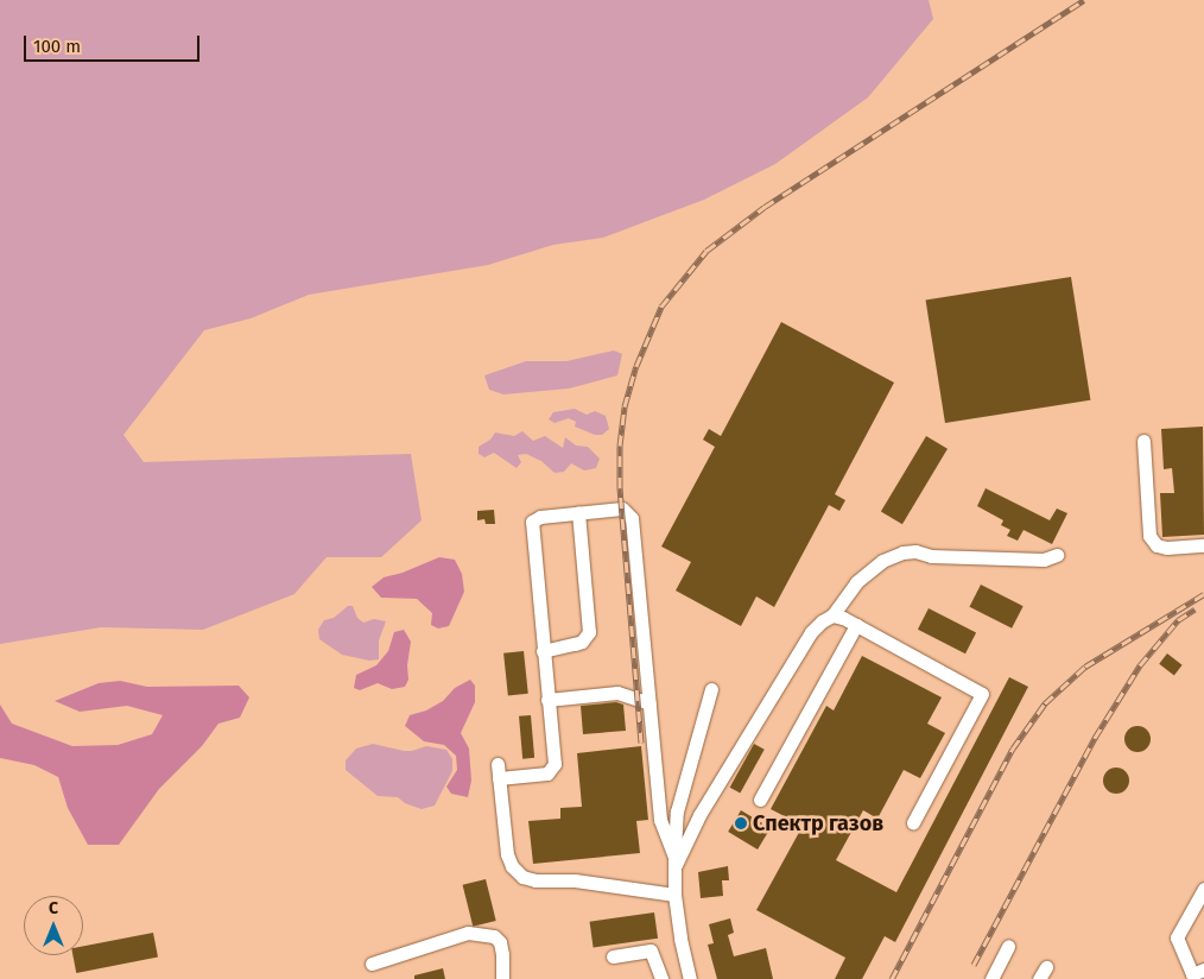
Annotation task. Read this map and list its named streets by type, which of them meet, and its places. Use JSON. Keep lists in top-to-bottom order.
{
  "places": ["Спектр газов"],
  "scale_bar": "100 m",
  "north": "top"
}
